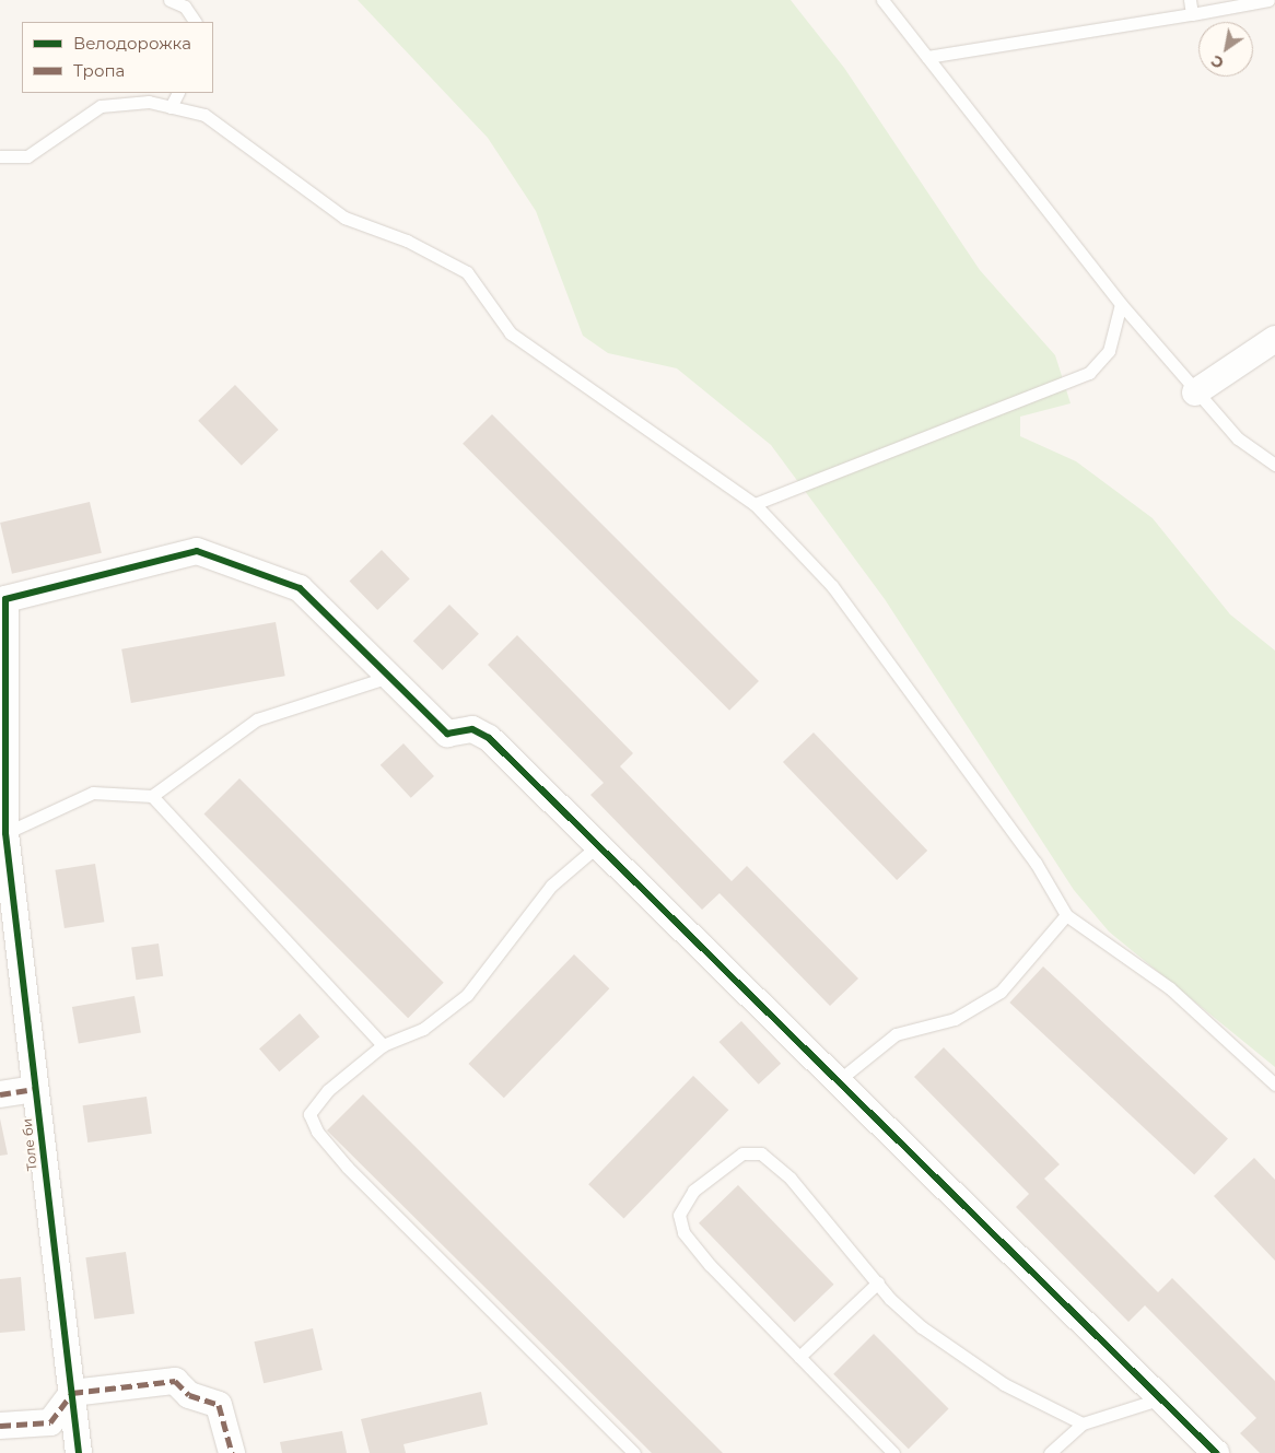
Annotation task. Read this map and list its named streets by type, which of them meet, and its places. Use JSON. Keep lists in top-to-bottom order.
{
  "streets": {
    "street": ["Толе би"]
  },
  "legend": ["Велодорожка", "Тропа"],
  "north": "bottom left"
}
